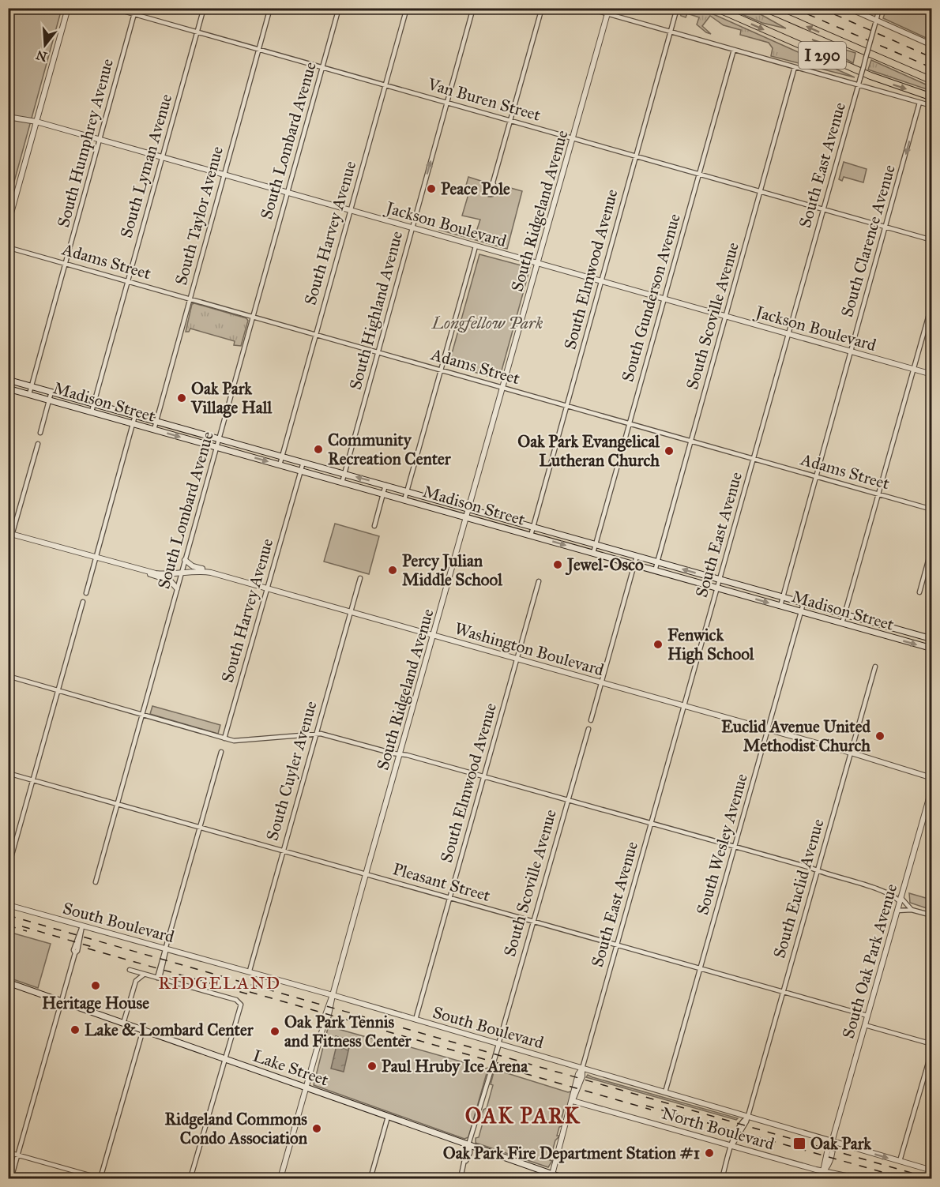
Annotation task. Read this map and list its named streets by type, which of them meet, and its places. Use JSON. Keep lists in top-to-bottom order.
{
  "streets": {
    "highway": ["I 290"],
    "main road": ["Madison Street", "Lake Street"],
    "street": [
      "Van Buren Street",
      "South Lombard Avenue",
      "South Humphrey Avenue",
      "South East Avenue",
      "South Lyman Avenue",
      "South Ridgeland Avenue",
      "South Taylor Avenue",
      "Jackson Boulevard",
      "South Harvey Avenue",
      "South Clarence Avenue",
      "Adams Street",
      "South Elmwood Avenue",
      "South Gunderson Avenue",
      "South Highland Avenue",
      "South Scoville Avenue",
      "Washington Boulevard",
      "South Cuyler Avenue",
      "South Wesley Avenue",
      "Pleasant Street",
      "South Euclid Avenue",
      "South Boulevard",
      "South Oak Park Avenue",
      "North Boulevard"
    ]
  },
  "crossings": [
    ["Van Buren Street", "South Lombard Avenue"],
    ["Van Buren Street", "South Humphrey Avenue"],
    ["Van Buren Street", "South East Avenue"],
    ["Van Buren Street", "South Lyman Avenue"],
    ["Van Buren Street", "South Ridgeland Avenue"],
    ["Van Buren Street", "South Taylor Avenue"],
    ["Van Buren Street", "South Harvey Avenue"],
    ["Van Buren Street", "South Clarence Avenue"],
    ["Van Buren Street", "South Elmwood Avenue"],
    ["Van Buren Street", "South Gunderson Avenue"],
    ["Van Buren Street", "South Highland Avenue"],
    ["Van Buren Street", "South Scoville Avenue"],
    ["South Lombard Avenue", "Jackson Boulevard"],
    ["South Lombard Avenue", "Adams Street"],
    ["South Lombard Avenue", "Madison Street"],
    ["South Lombard Avenue", "Washington Boulevard"],
    ["South Lombard Avenue", "Pleasant Street"],
    ["South Humphrey Avenue", "Jackson Boulevard"],
    ["South Humphrey Avenue", "Adams Street"],
    ["South Humphrey Avenue", "Madison Street"],
    ["South East Avenue", "Jackson Boulevard"],
    ["South East Avenue", "Adams Street"],
    ["South East Avenue", "Madison Street"],
    ["South East Avenue", "Washington Boulevard"],
    ["South East Avenue", "Pleasant Street"],
    ["South East Avenue", "South Boulevard"],
    ["South Lyman Avenue", "Jackson Boulevard"],
    ["South Lyman Avenue", "Adams Street"],
    ["South Lyman Avenue", "Madison Street"],
    ["South Ridgeland Avenue", "Jackson Boulevard"],
    ["South Ridgeland Avenue", "Adams Street"],
    ["South Ridgeland Avenue", "Madison Street"],
    ["South Ridgeland Avenue", "Washington Boulevard"],
    ["South Ridgeland Avenue", "Pleasant Street"],
    ["South Ridgeland Avenue", "South Boulevard"],
    ["South Ridgeland Avenue", "Lake Street"],
    ["South Taylor Avenue", "Jackson Boulevard"],
    ["South Taylor Avenue", "Adams Street"],
    ["South Taylor Avenue", "Madison Street"],
    ["Jackson Boulevard", "South Harvey Avenue"],
    ["Jackson Boulevard", "South Clarence Avenue"],
    ["Jackson Boulevard", "South Elmwood Avenue"],
    ["Jackson Boulevard", "South Gunderson Avenue"],
    ["Jackson Boulevard", "South Highland Avenue"],
    ["Jackson Boulevard", "South Scoville Avenue"],
    ["South Harvey Avenue", "Adams Street"],
    ["South Harvey Avenue", "Madison Street"],
    ["South Harvey Avenue", "Washington Boulevard"],
    ["South Clarence Avenue", "Adams Street"],
    ["South Clarence Avenue", "Madison Street"],
    ["Adams Street", "South Elmwood Avenue"],
    ["Adams Street", "South Gunderson Avenue"],
    ["Adams Street", "South Highland Avenue"],
    ["Adams Street", "South Scoville Avenue"],
    ["South Elmwood Avenue", "Madison Street"],
    ["South Elmwood Avenue", "Washington Boulevard"],
    ["South Elmwood Avenue", "Pleasant Street"],
    ["South Elmwood Avenue", "South Boulevard"],
    ["South Gunderson Avenue", "Madison Street"],
    ["South Highland Avenue", "Madison Street"],
    ["South Scoville Avenue", "Madison Street"],
    ["South Scoville Avenue", "Pleasant Street"],
    ["South Scoville Avenue", "South Boulevard"],
    ["South Scoville Avenue", "Lake Street"],
    ["Madison Street", "South Wesley Avenue"],
    ["Washington Boulevard", "South Cuyler Avenue"],
    ["Washington Boulevard", "South Wesley Avenue"],
    ["Washington Boulevard", "South Euclid Avenue"],
    ["South Cuyler Avenue", "Pleasant Street"],
    ["South Cuyler Avenue", "South Boulevard"],
    ["South Wesley Avenue", "Pleasant Street"],
    ["South Wesley Avenue", "South Boulevard"],
    ["Pleasant Street", "South Euclid Avenue"],
    ["Pleasant Street", "South Oak Park Avenue"],
    ["South Euclid Avenue", "South Boulevard"],
    ["South Euclid Avenue", "North Boulevard"],
    ["South Boulevard", "South Oak Park Avenue"],
    ["South Oak Park Avenue", "North Boulevard"]
  ],
  "districts": ["RIDGELAND", "OAK PARK"],
  "parks": ["Longfellow Park"],
  "places": {
    "other": [
      "Peace Pole",
      "Oak Park Village Hall",
      "Community Recreation Center",
      "Oak Park Evangelical Lutheran Church",
      "Jewel-Osco",
      "Percy Julian Middle School",
      "Fenwick High School",
      "Euclid Avenue United Methodist Church",
      "Heritage House",
      "Lake & Lombard Center",
      "Oak Park Tennis and Fitness Center",
      "Paul Hruby Ice Arena",
      "Ridgeland Commons Condo Association",
      "Oak Park Fire Department Station #1"
    ],
    "transit": ["Oak Park"]
  },
  "north": "bottom"
}
